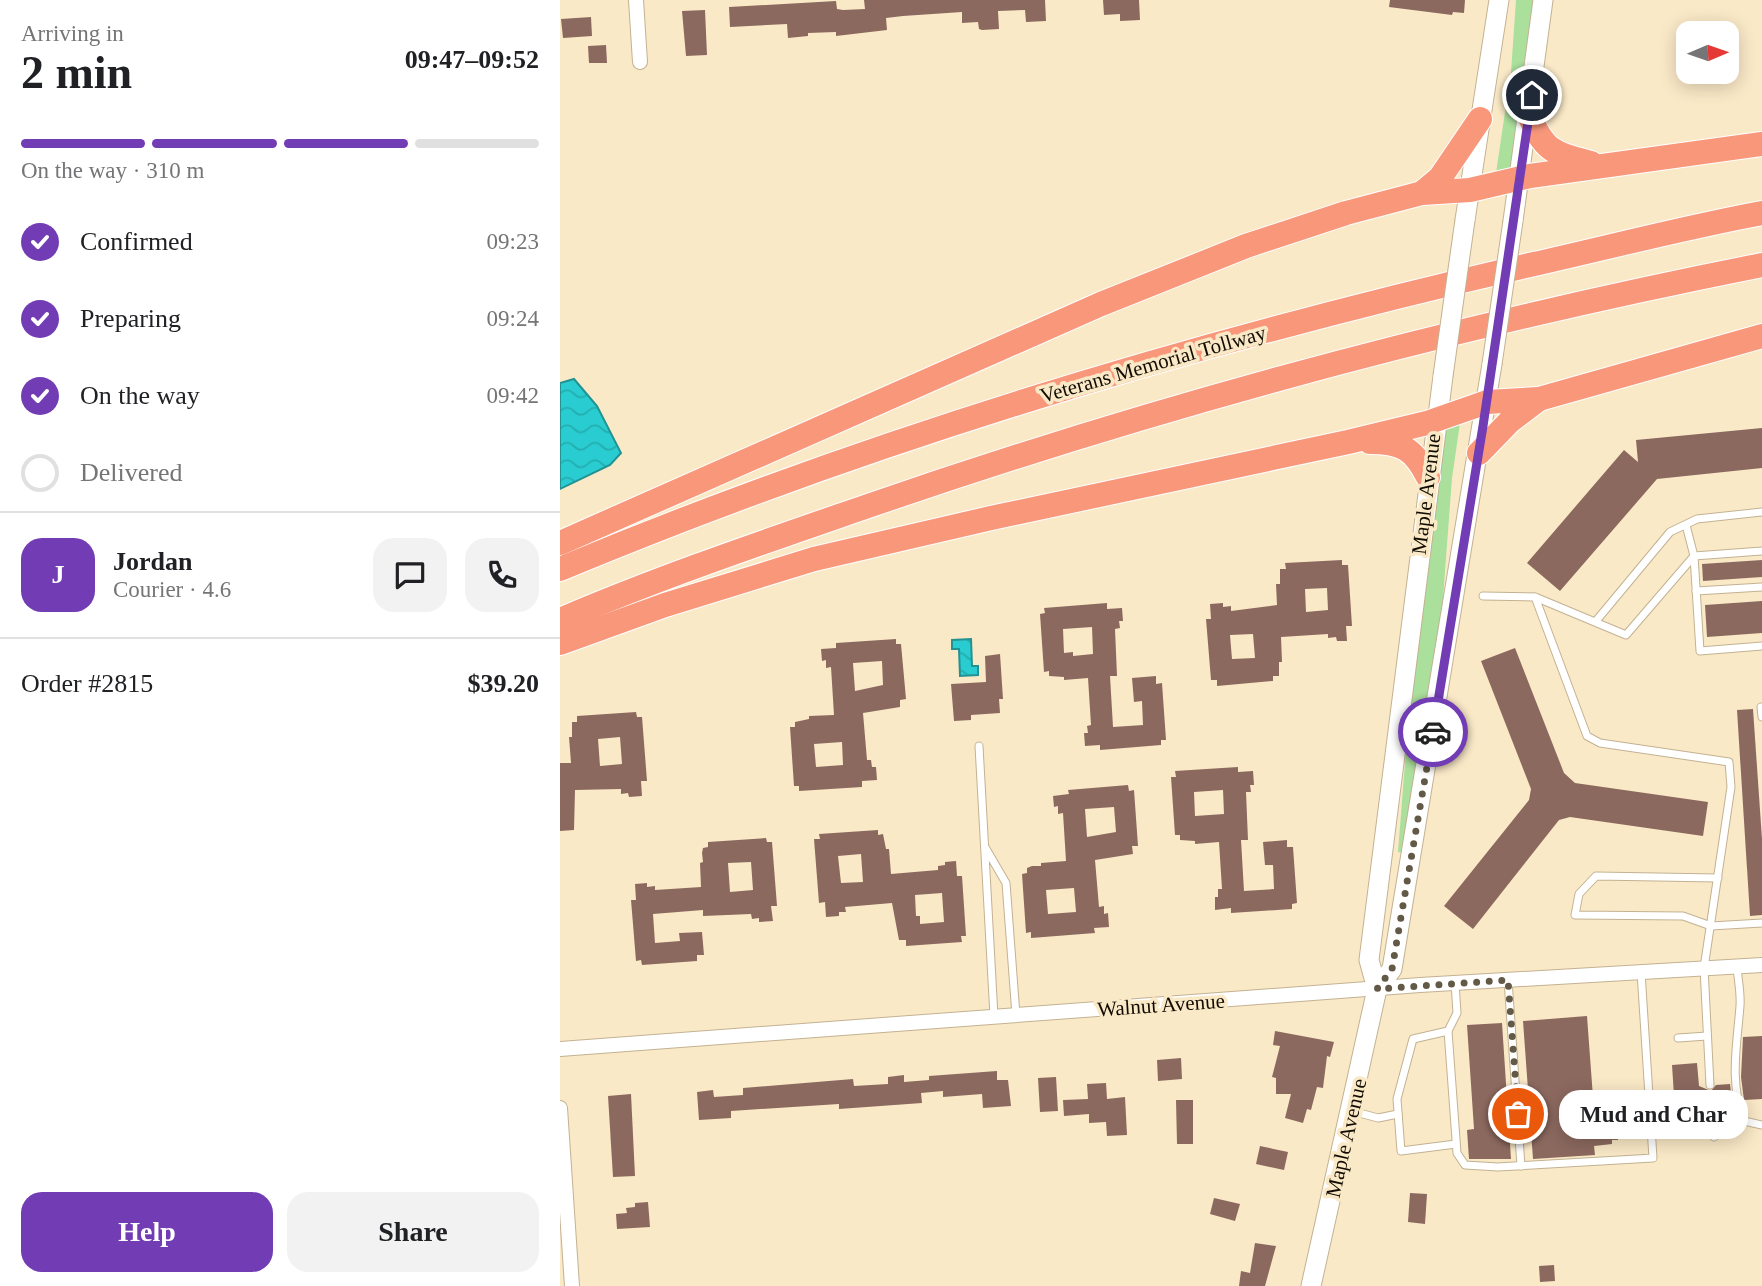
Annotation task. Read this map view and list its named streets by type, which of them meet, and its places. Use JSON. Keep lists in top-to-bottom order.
{
  "streets": {
    "highway": ["Veterans Memorial Tollway"],
    "main road": ["Maple Avenue"],
    "street": ["Walnut Avenue"]
  },
  "crossings": [
    ["Maple Avenue", "Walnut Avenue"]
  ],
  "places": ["Mud and Char"],
  "north": "right",
  "page": {
    "heading": ["2 min", "Arriving in", "09:47–09:52"],
    "panel": [
      "Jordan",
      "Courier · 4.6",
      "Order #2815",
      "$39.20"
    ],
    "bar": "On the way · 310 m",
    "list": [
      ["Confirmed", "09:23"],
      ["Preparing", "09:24"],
      ["On the way", "09:42"],
      "Delivered"
    ],
    "round": "J",
    "bubble": "Mud and Char",
    "buttons": ["Help", "Share"]
  }
}
